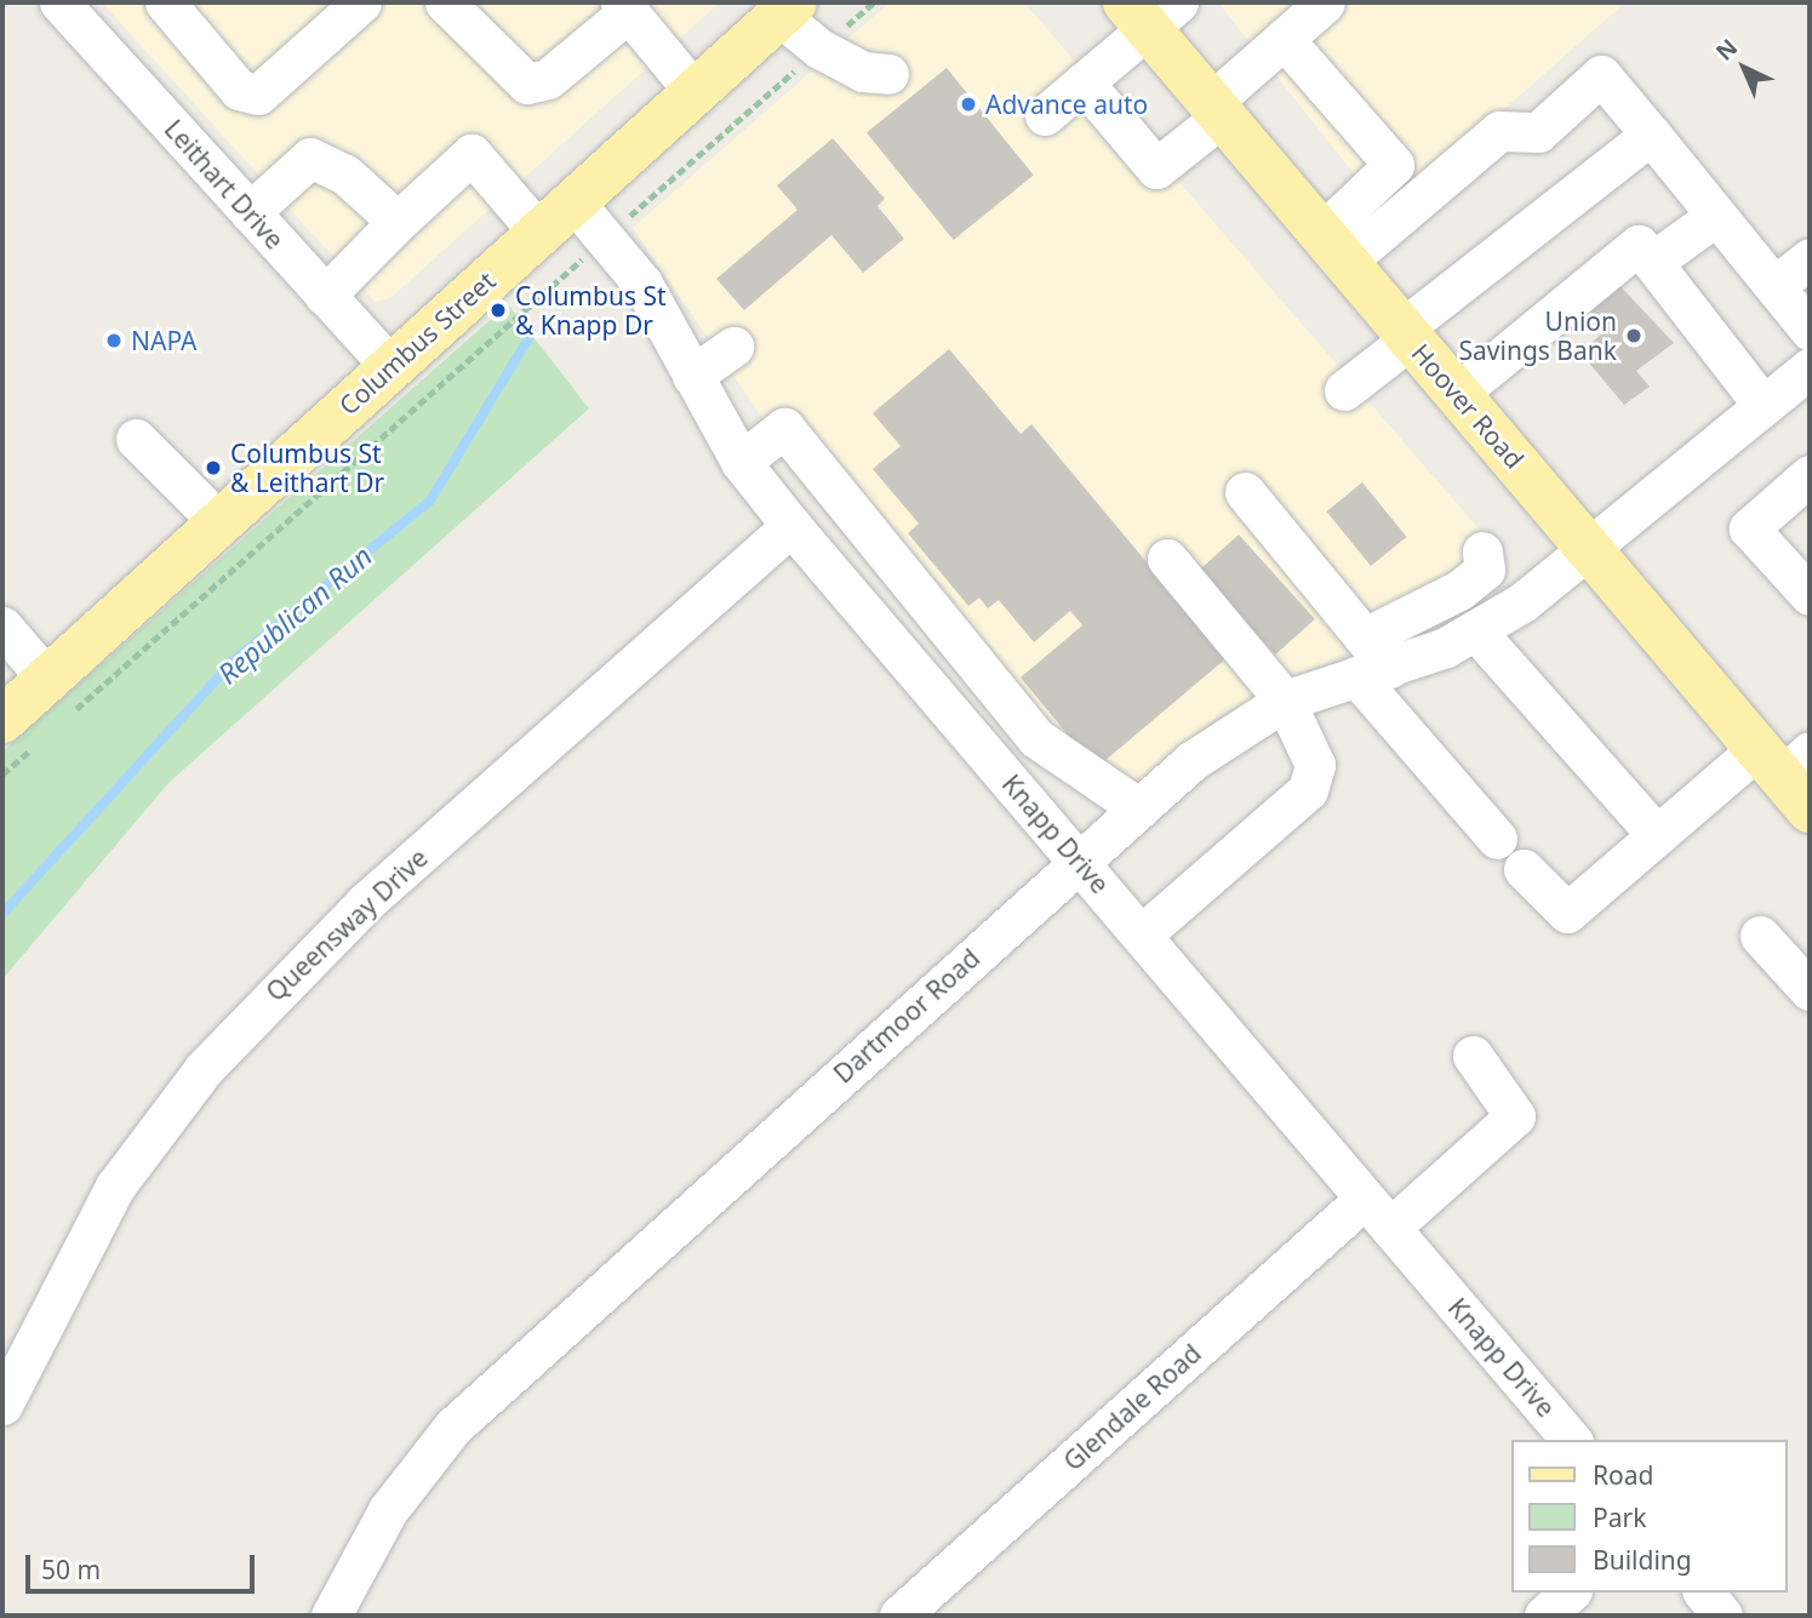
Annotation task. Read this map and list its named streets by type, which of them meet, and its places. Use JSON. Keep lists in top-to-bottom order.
{
  "streets": {
    "main road": ["Columbus Street", "Hoover Road"],
    "street": [
      "Leithart Drive",
      "Knapp Drive",
      "Queensway Drive",
      "Dartmoor Road",
      "Glendale Road"
    ]
  },
  "crossings": [
    ["Leithart Drive", "Columbus Street"],
    ["Columbus Street", "Knapp Drive"],
    ["Hoover Road", "Dartmoor Road"],
    ["Knapp Drive", "Queensway Drive"],
    ["Knapp Drive", "Dartmoor Road"],
    ["Knapp Drive", "Glendale Road"]
  ],
  "water": ["Republican Run"],
  "places": [
    "Advance auto",
    "Columbus St & Knapp Dr",
    "Union Savings Bank",
    "NAPA",
    "Columbus St & Leithart Dr"
  ],
  "legend": ["Road", "Park", "Building"],
  "scale_bar": "50 m",
  "north": "top left"
}
